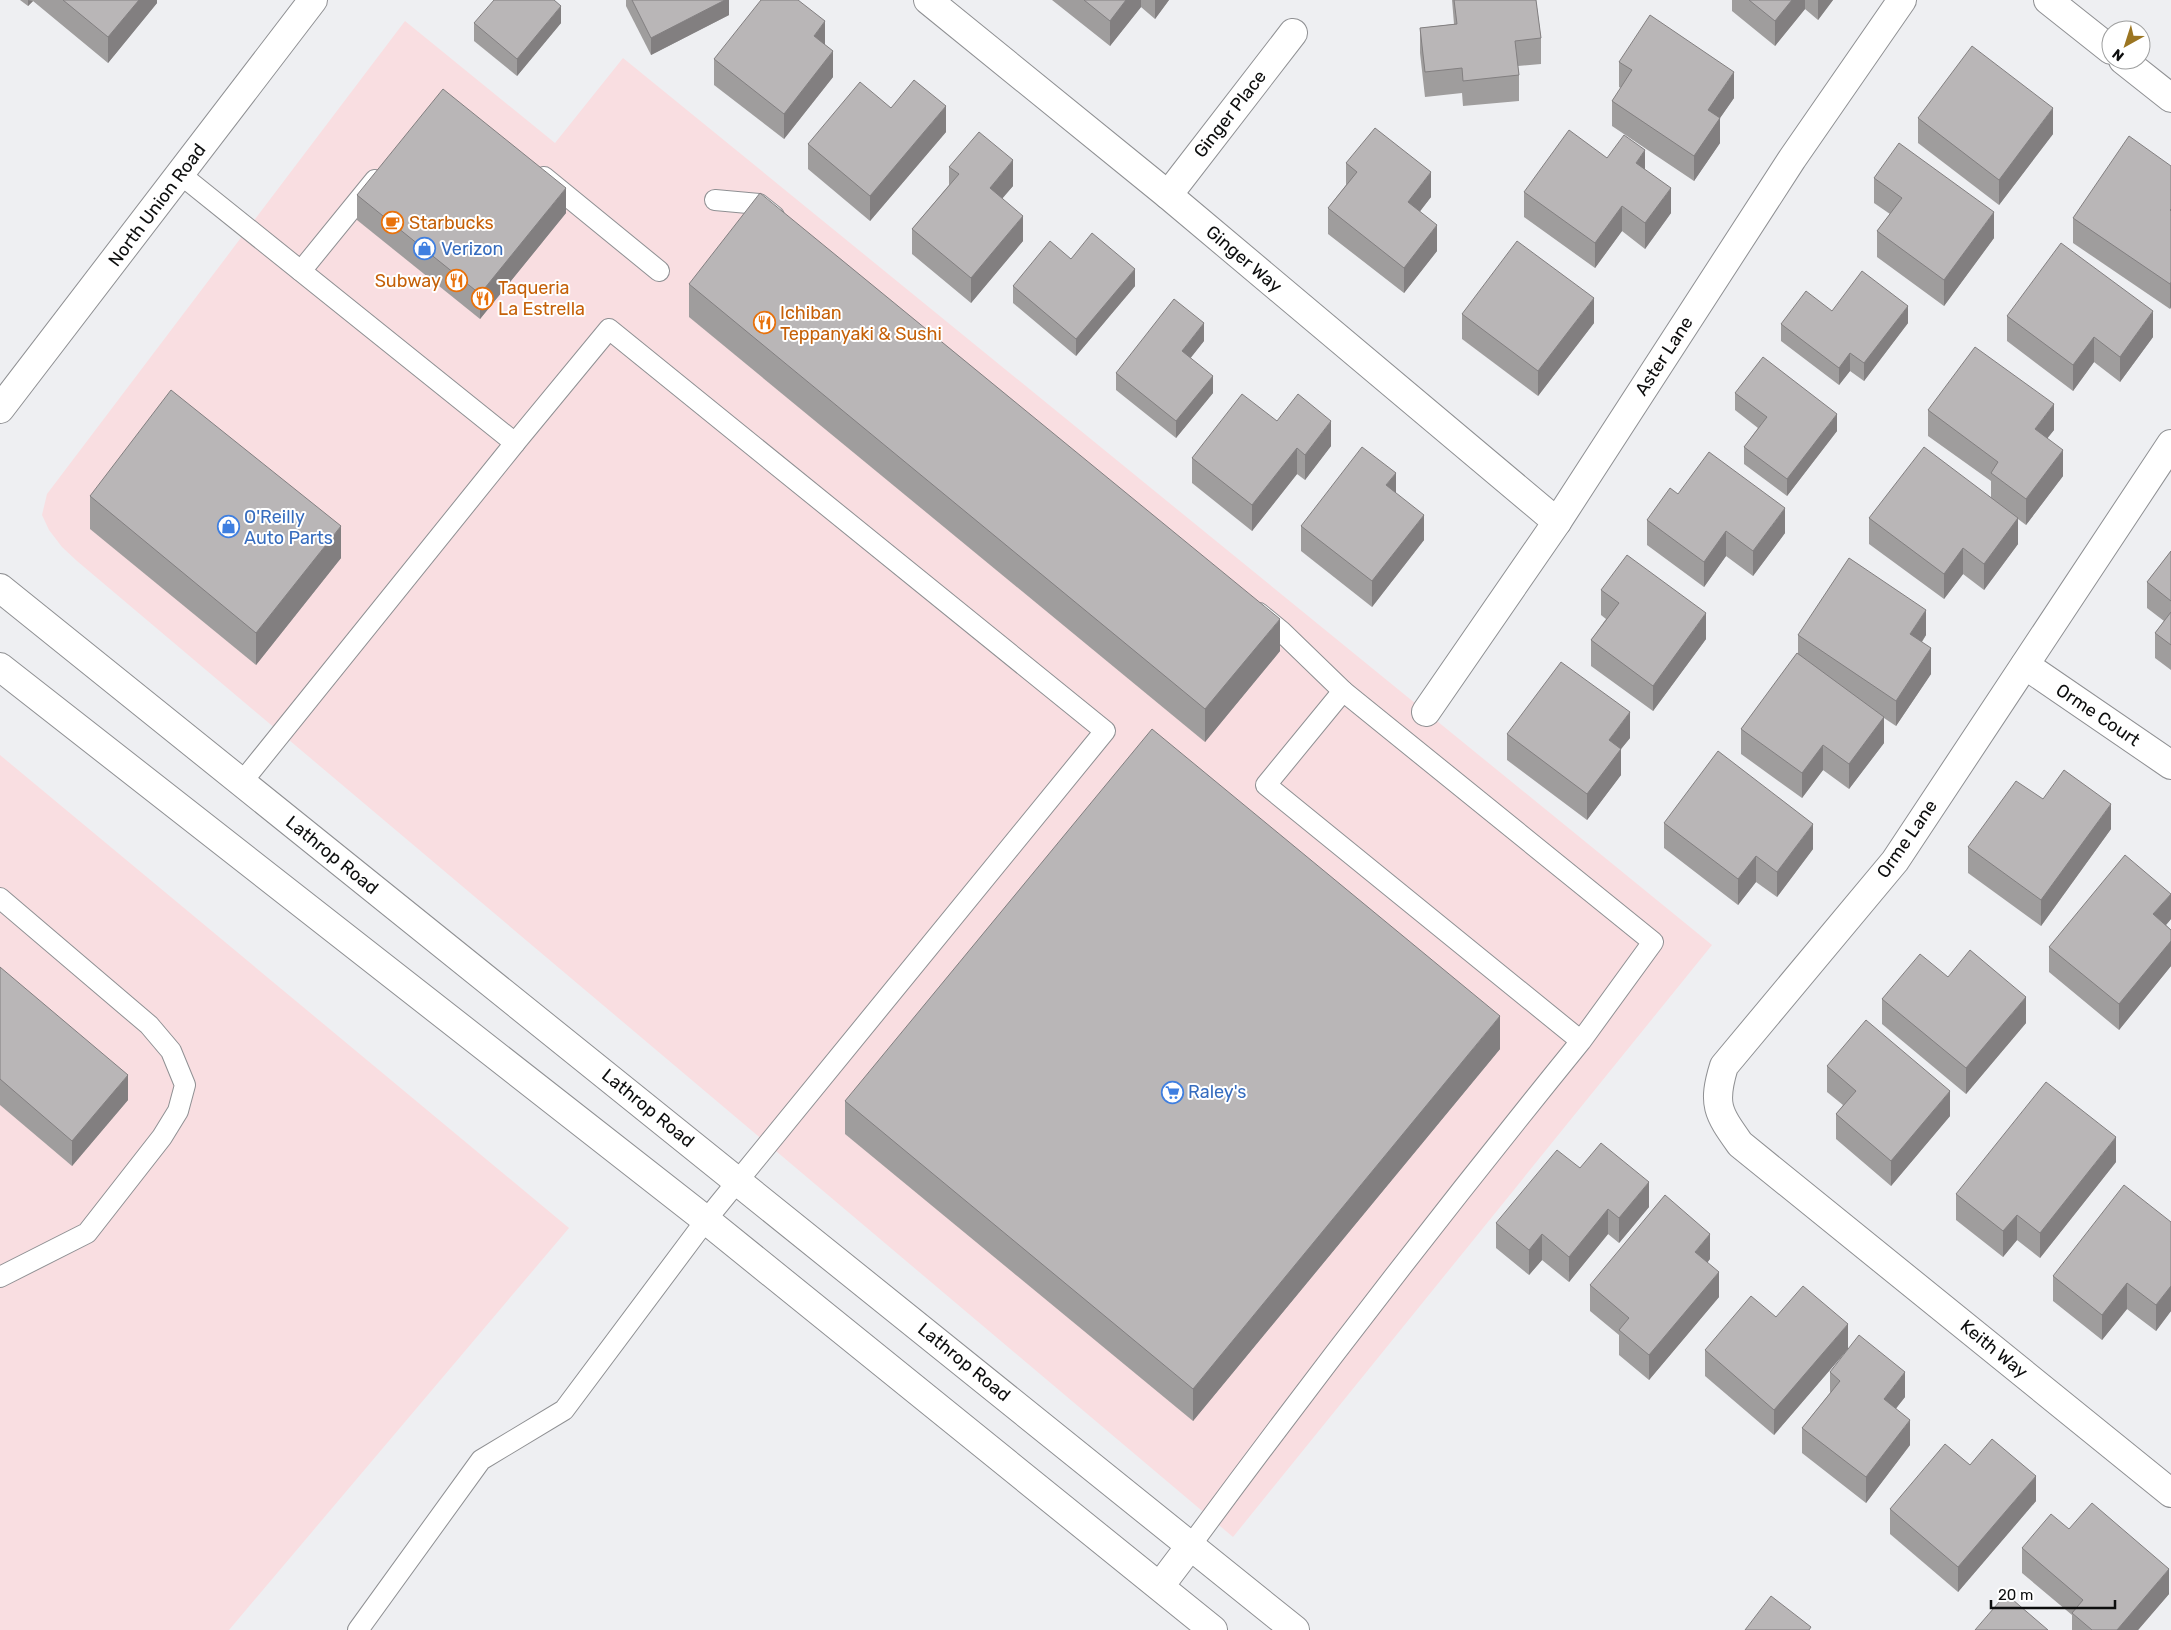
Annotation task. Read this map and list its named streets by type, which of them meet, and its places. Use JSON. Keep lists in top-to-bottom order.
{
  "streets": {
    "street": [
      "Ginger Place",
      "North Union Road",
      "Ginger Way",
      "Aster Lane",
      "Orme Court",
      "Orme Lane",
      "Lathrop Road",
      "Keith Way"
    ]
  },
  "crossings": [
    ["Ginger Place", "Ginger Way"],
    ["Ginger Way", "Aster Lane"],
    ["Orme Court", "Orme Lane"],
    ["Orme Lane", "Keith Way"]
  ],
  "places": {
    "cafe": ["Starbucks"],
    "shop": ["Verizon", "O'Reilly Auto Parts"],
    "restaurant": ["Subway", "Taqueria La Estrella", "Ichiban Teppanyaki & Sushi"],
    "supermarket": ["Raley's"]
  },
  "scale_bar": "20 m",
  "north": "bottom left"
}
